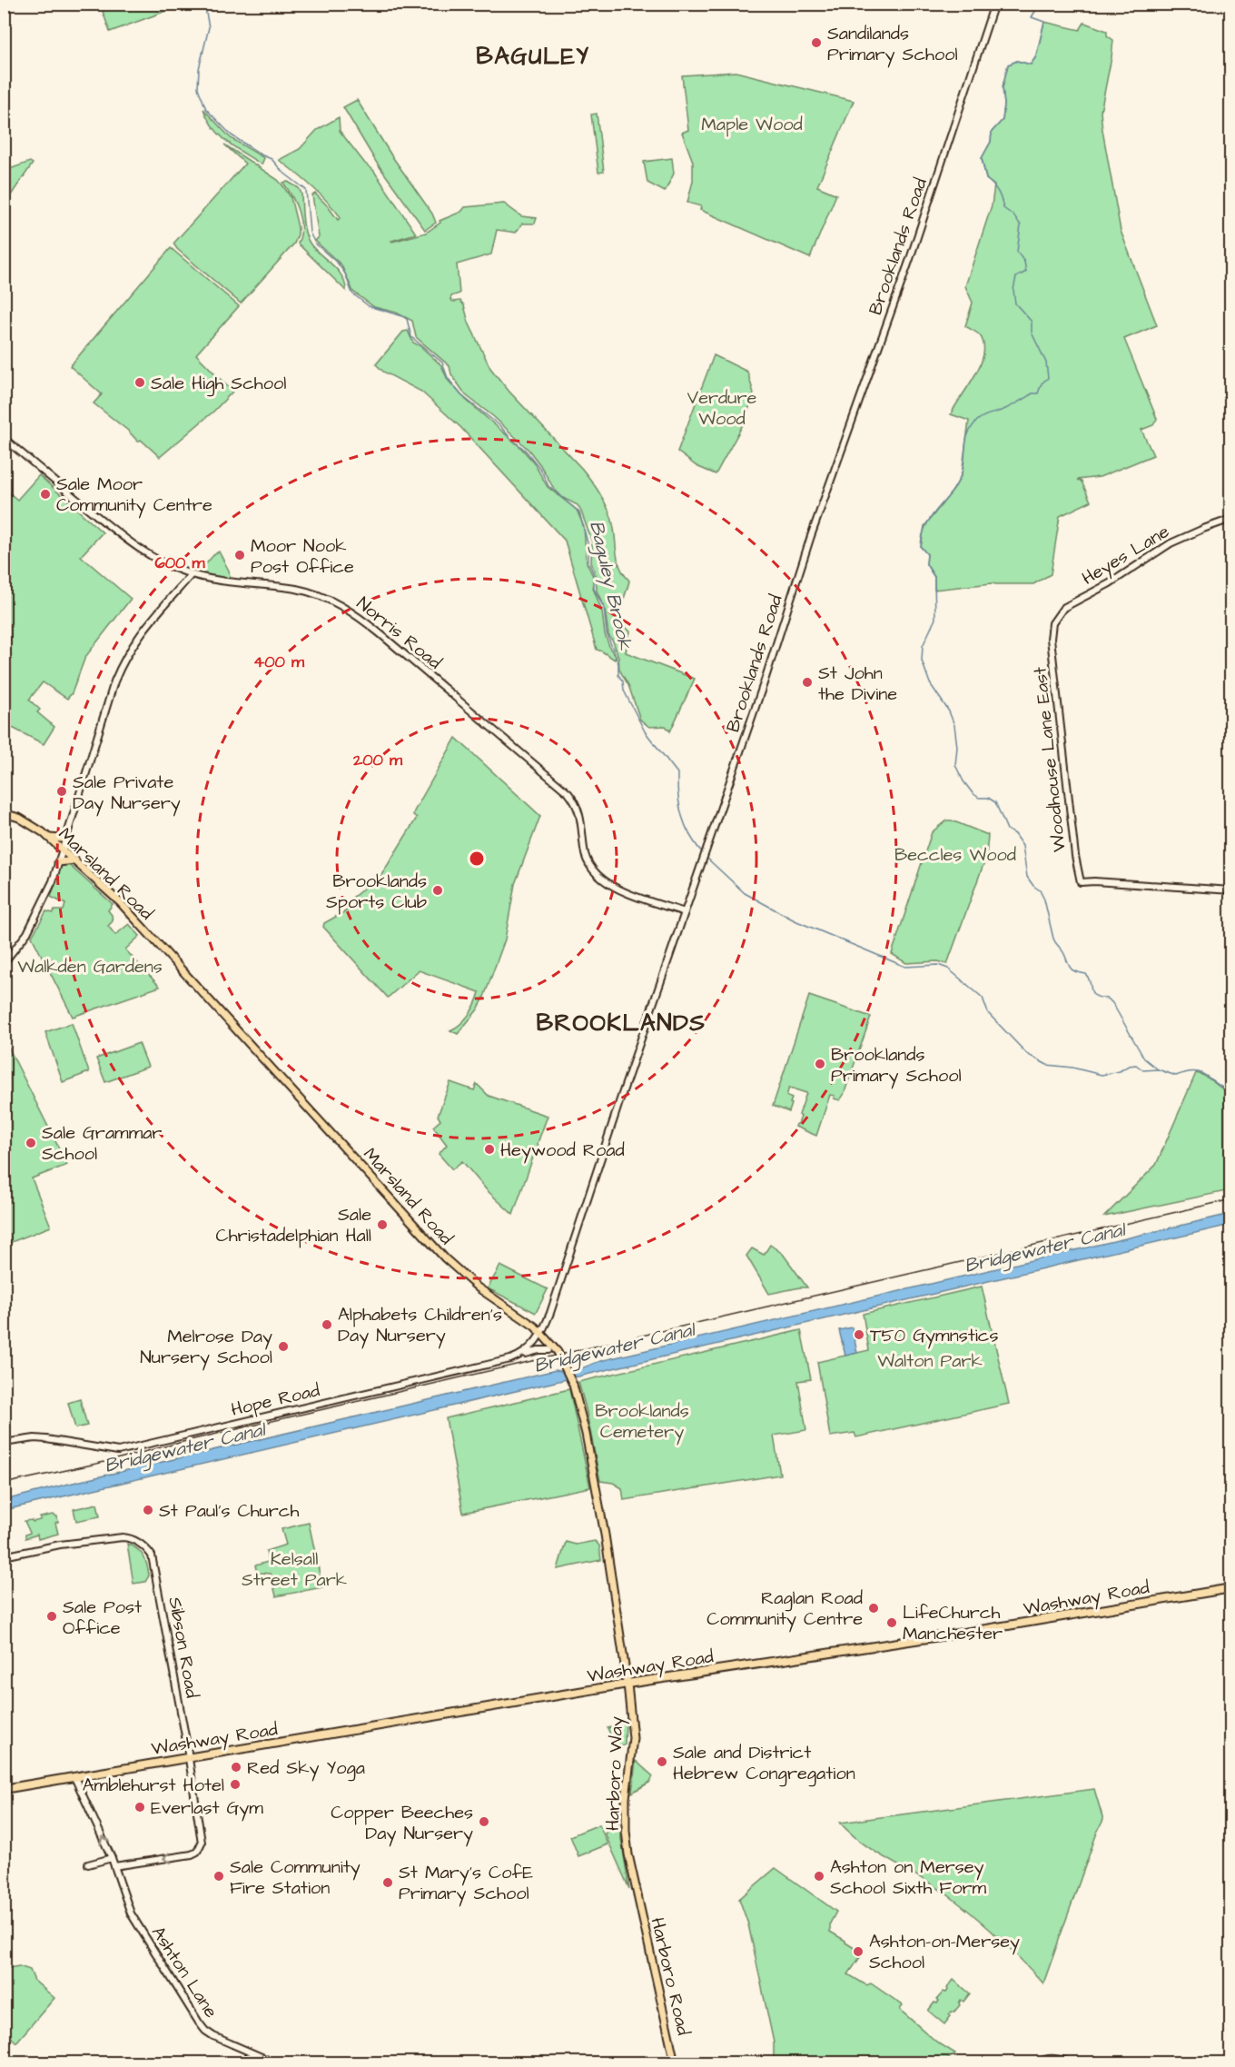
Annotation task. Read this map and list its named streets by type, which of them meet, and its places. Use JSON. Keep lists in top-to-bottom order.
{
  "streets": {
    "highway": ["Washway Road"],
    "main road": ["Marsland Road", "Harboro Way", "Harboro Road"],
    "street": [
      "Brooklands Road",
      "Heyes Lane",
      "Norris Road",
      "Woodhouse Lane East",
      "Hope Road",
      "Sibson Road",
      "Ashton Lane"
    ]
  },
  "crossings": [
    ["Brooklands Road", "Norris Road"],
    ["Brooklands Road", "Marsland Road"],
    ["Brooklands Road", "Hope Road"],
    ["Heyes Lane", "Woodhouse Lane East"],
    ["Marsland Road", "Hope Road"],
    ["Marsland Road", "Washway Road"],
    ["Marsland Road", "Harboro Way"],
    ["Washway Road", "Sibson Road"],
    ["Washway Road", "Harboro Way"],
    ["Washway Road", "Ashton Lane"],
    ["Sibson Road", "Ashton Lane"],
    ["Harboro Way", "Harboro Road"]
  ],
  "districts": ["BAGULEY", "BROOKLANDS"],
  "water": ["Baguley Brook", "Bridgewater Canal"],
  "parks": [
    "Maple Wood",
    "Verdure Wood",
    "Beccles Wood",
    "Walkden Gardens",
    "Walton Park",
    "Brooklands Cemetery",
    "Kelsall Street Park"
  ],
  "places": [
    "Sandilands Primary School",
    "Sale High School",
    "Sale Moor Community Centre",
    "Moor Nook Post Office",
    "St John the Divine",
    "Sale Private Day Nursery",
    "Brooklands Sports Club",
    "Brooklands Primary School",
    "Sale Grammar School",
    "Heywood Road",
    "Sale Christadelphian Hall",
    "Alphabets Children's Day Nursery",
    "T50 Gymnstics",
    "Melrose Day Nursery School",
    "St Paul's Church",
    "Raglan Road Community Centre",
    "Sale Post Office",
    "LifeChurch Manchester",
    "Sale and District Hebrew Congregation",
    "Red Sky Yoga",
    "Amblehurst Hotel",
    "Everlast Gym",
    "Copper Beeches Day Nursery",
    "Sale Community Fire Station",
    "Ashton on Mersey School Sixth Form",
    "St Mary's CofE Primary School",
    "Ashton-on-Mersey School"
  ],
  "rings": ["600 m", "400 m", "200 m"]
}
